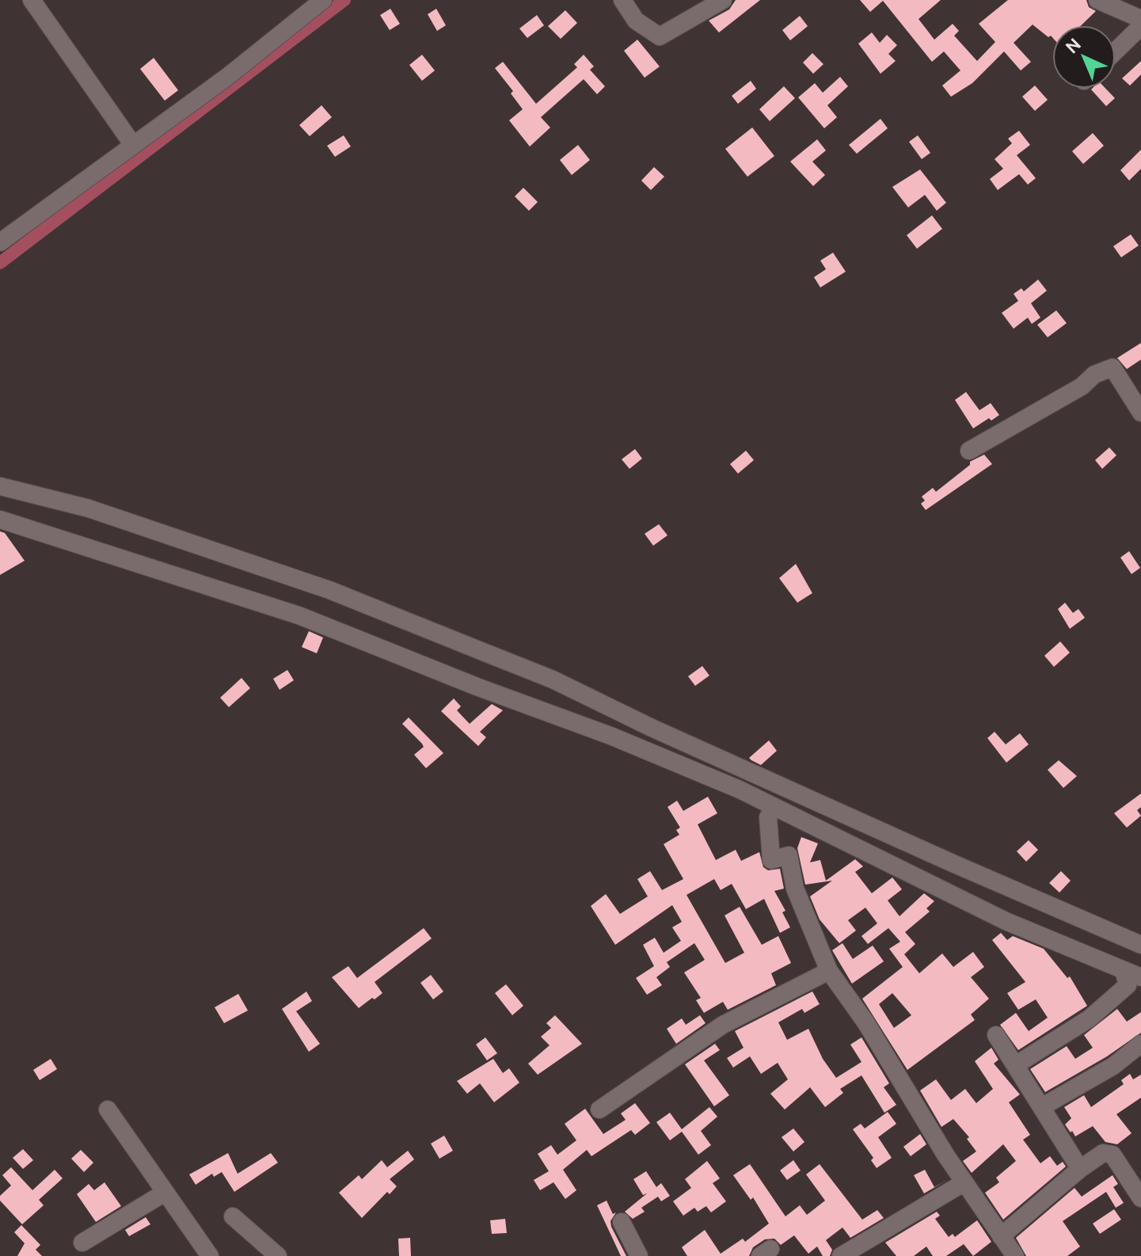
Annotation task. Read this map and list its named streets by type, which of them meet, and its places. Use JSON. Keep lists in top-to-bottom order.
{
  "north": "top left"
}
